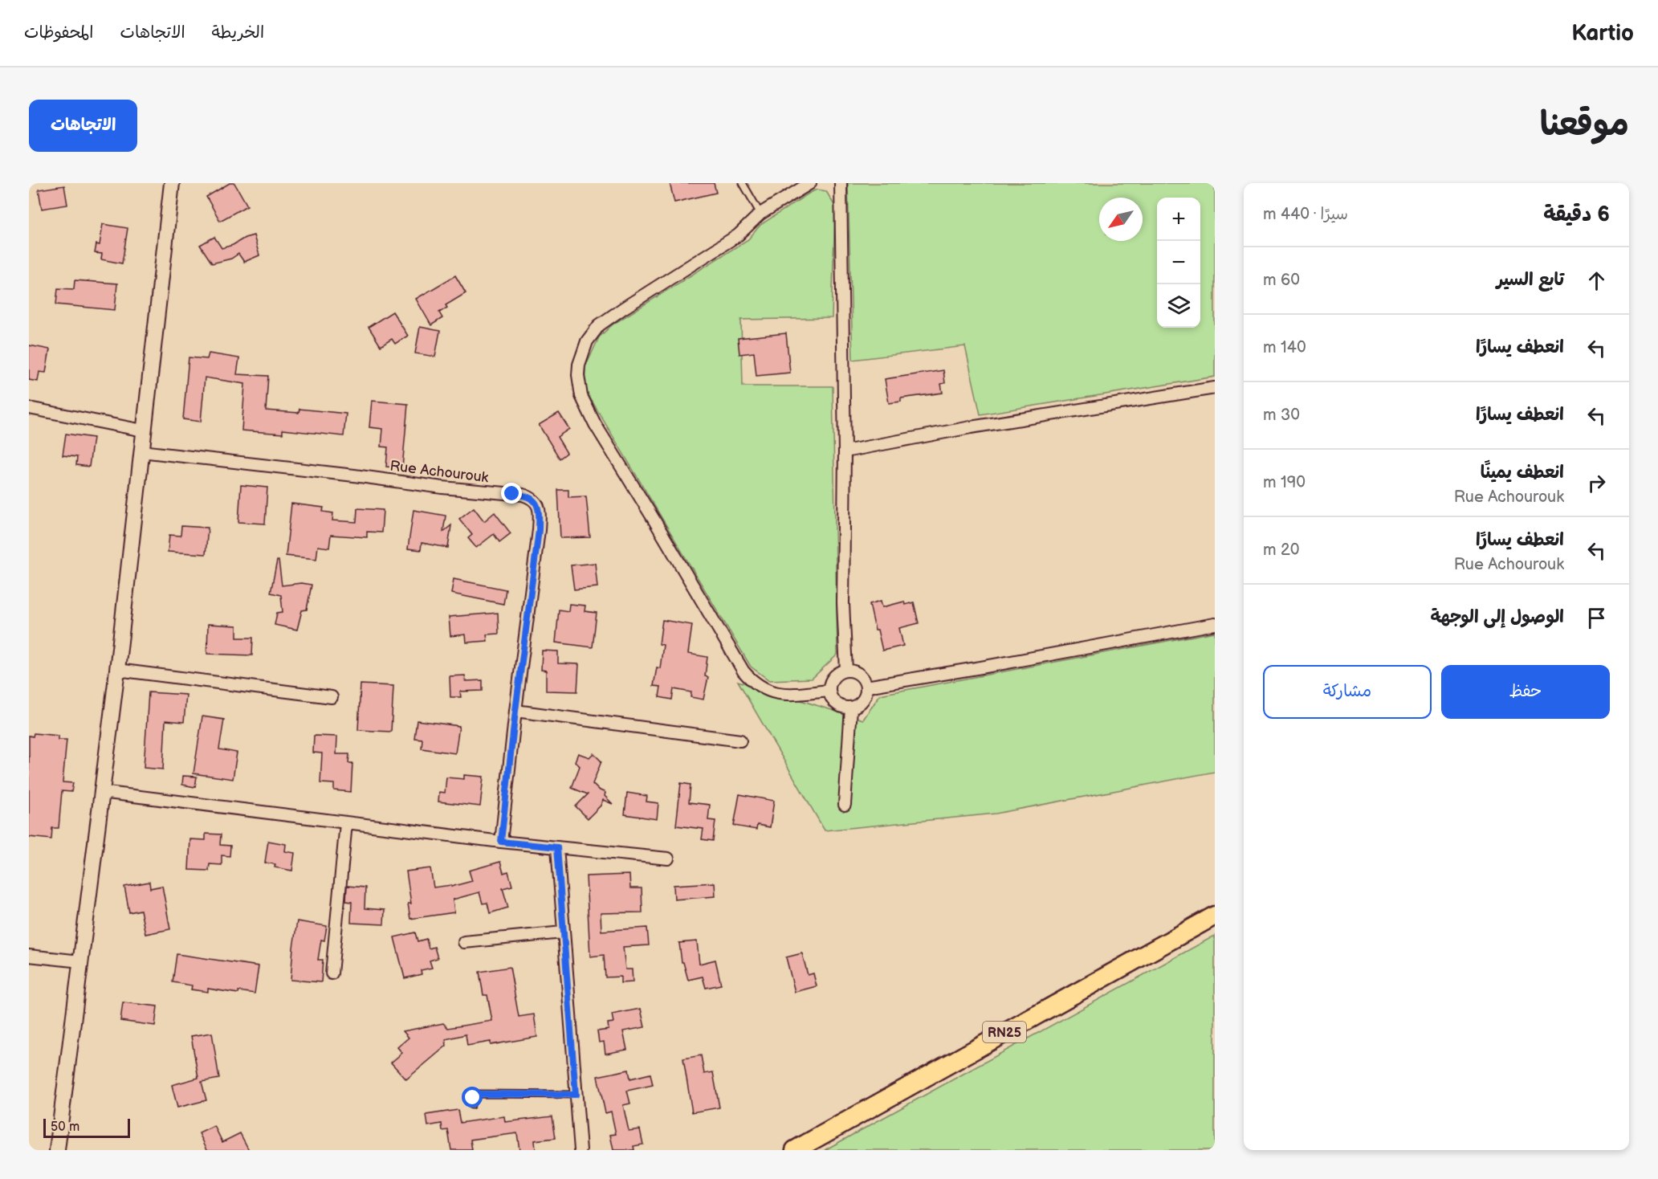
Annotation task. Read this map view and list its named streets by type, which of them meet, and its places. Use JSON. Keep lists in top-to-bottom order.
{
  "streets": {
    "main road": ["RN25"],
    "street": ["Rue Achourouk"]
  },
  "scale_bar": "50 m",
  "north": "bottom left",
  "page": {
    "header": "Kartio",
    "nav": ["الخريطة", "الاتجاهات", "المحفوظات"],
    "title": "موقعنا",
    "buttons": [
      "الاتجاهات",
      ["حفظ", "مشاركة"]
    ],
    "heading": ["6 دقيقة", "سيرًا · 440 m"],
    "map_buttons": ["+", "−"],
    "list": [
      ["تابع السير", "60 m"],
      ["انعطف يسارًا", "140 m"],
      ["انعطف يسارًا", "30 m"],
      ["انعطف يمينًا", "Rue Achourouk", "190 m"],
      ["انعطف يسارًا", "Rue Achourouk", "20 m"],
      "الوصول إلى الوجهة"
    ],
    "scale": "50 m"
  }
}
